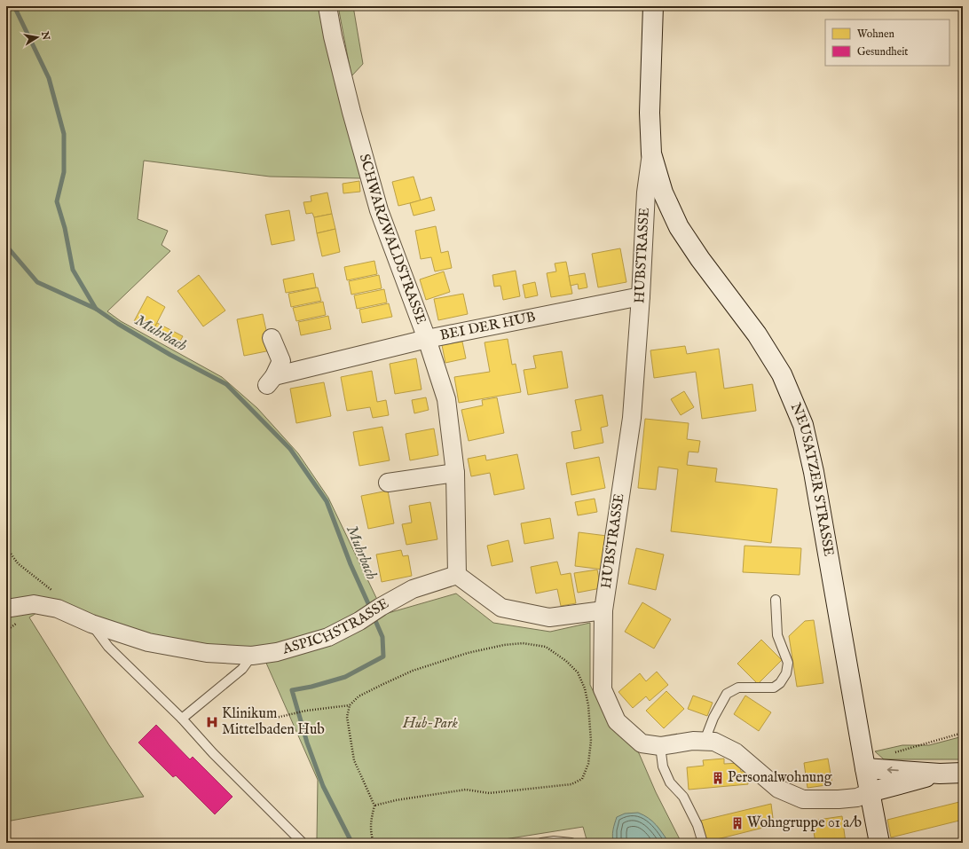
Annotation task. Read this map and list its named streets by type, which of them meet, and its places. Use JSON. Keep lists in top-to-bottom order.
{
  "streets": {
    "main road": ["HUBSTRASSE", "NEUSATZER STRASSE"],
    "street": ["SCHWARZWALDSTRASSE", "BEI DER HUB", "ASPICHSTRASSE"]
  },
  "crossings": [
    ["SCHWARZWALDSTRASSE", "BEI DER HUB"],
    ["SCHWARZWALDSTRASSE", "ASPICHSTRASSE"],
    ["HUBSTRASSE", "BEI DER HUB"],
    ["HUBSTRASSE", "NEUSATZER STRASSE"]
  ],
  "water": ["Muhrbach"],
  "parks": ["Hub-Park"],
  "places": {
    "hospital": ["Klinikum Mittelbaden Hub"],
    "building": ["Personalwohnung", "Wohngruppe 01 a/b"]
  },
  "legend": ["Wohnen", "Gesundheit"],
  "north": "right"
}
